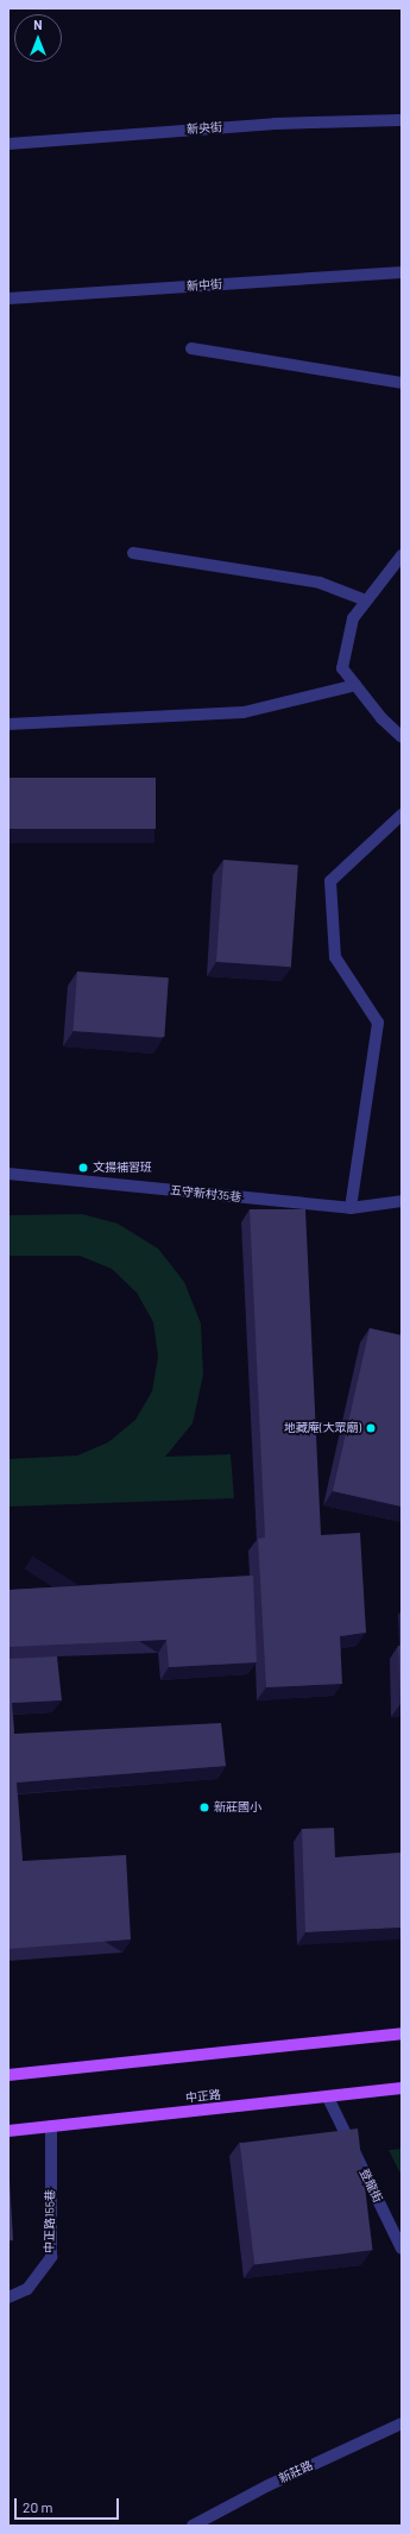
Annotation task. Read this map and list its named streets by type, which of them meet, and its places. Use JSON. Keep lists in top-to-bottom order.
{
  "streets": {
    "main road": ["中正路"],
    "street": [
      "新央街",
      "新中街",
      "五守新村35巷",
      "登龍街",
      "中正路155巷",
      "新莊路"
    ]
  },
  "crossings": [
    ["中正路", "登龍街"],
    ["中正路", "中正路155巷"]
  ],
  "places": ["文揚補習班", "地藏庵(大眾廟)", "新莊國小"],
  "scale_bar": "20 m",
  "north": "top"
}
